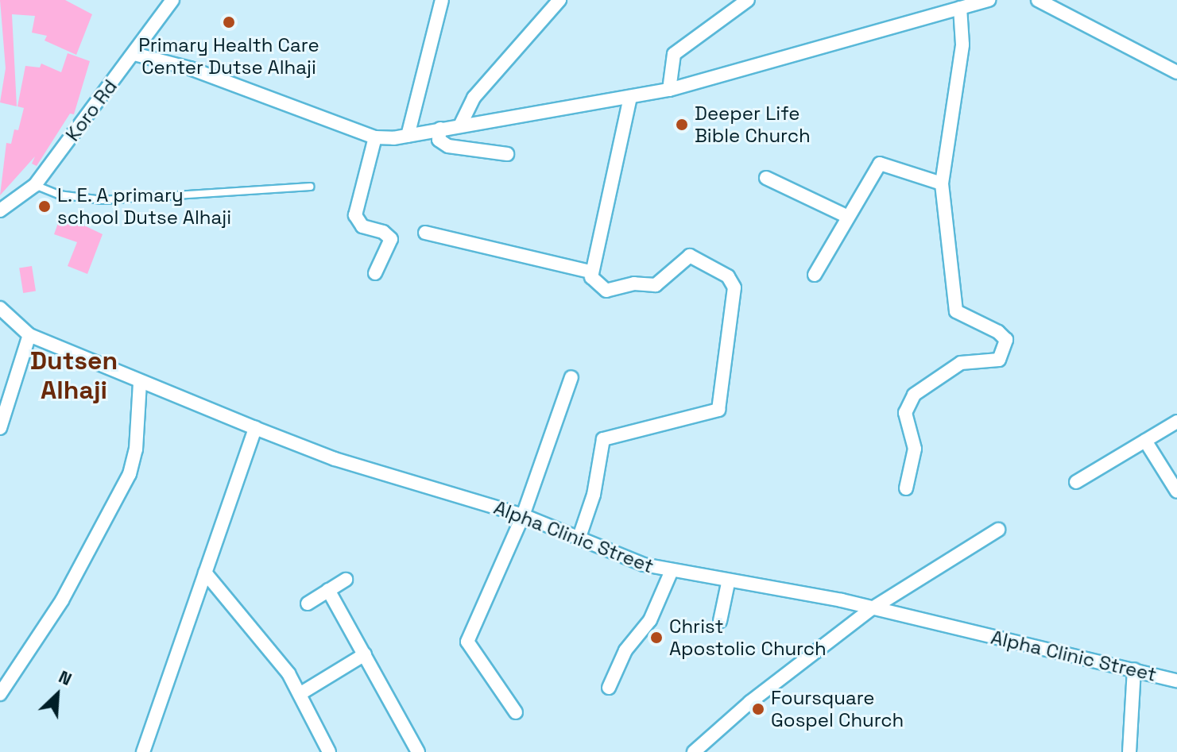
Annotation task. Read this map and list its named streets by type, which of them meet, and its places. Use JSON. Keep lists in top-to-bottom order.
{
  "streets": {
    "street": ["Koro Rd", "Alpha Clinic Street"]
  },
  "districts": ["Dutsen Alhaji"],
  "places": [
    "Primary Health Care Center Dutse Alhaji",
    "Deeper Life Bible Church",
    "L. E. A primary school Dutse Alhaji",
    "Christ Apostolic Church",
    "Foursquare Gospel Church"
  ],
  "north": "top right"
}
